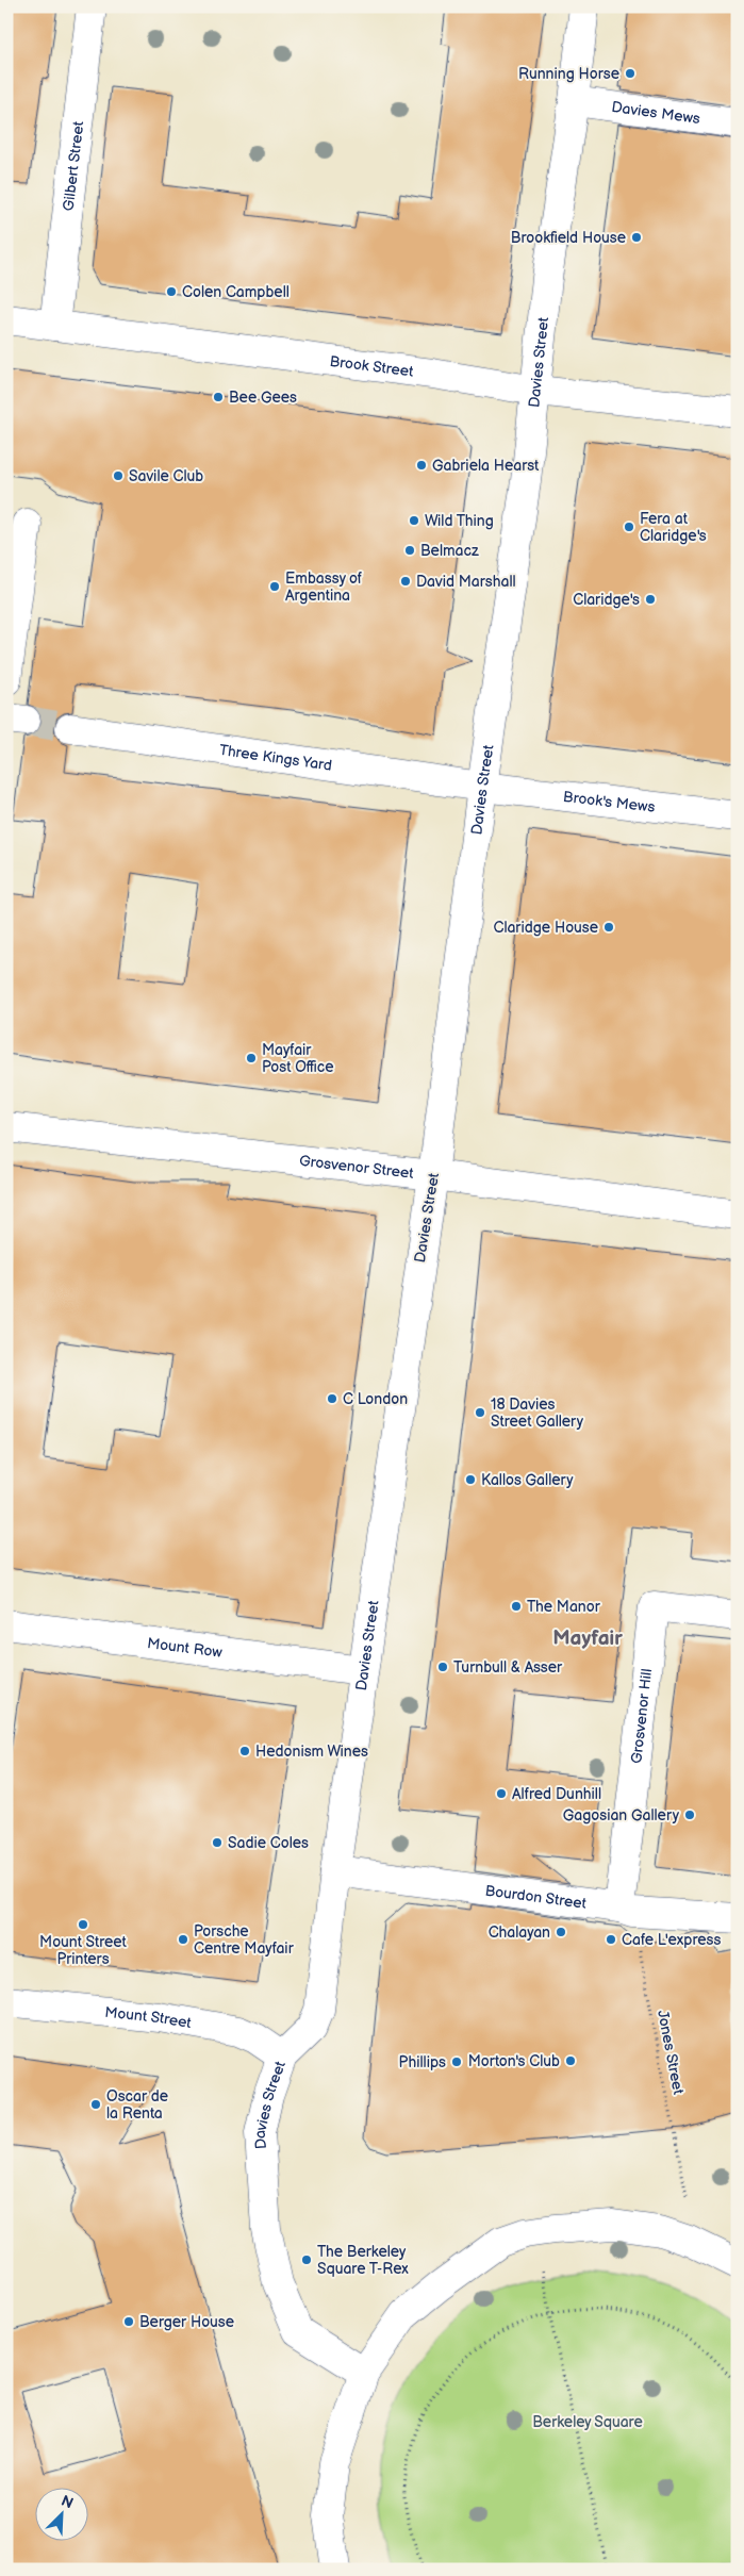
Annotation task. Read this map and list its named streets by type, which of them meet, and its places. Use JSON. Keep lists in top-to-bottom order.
{
  "streets": {
    "street": [
      "Davies Mews",
      "Gilbert Street",
      "Davies Street",
      "Brook Street",
      "Three Kings Yard",
      "Brook's Mews",
      "Grosvenor Street",
      "Mount Row",
      "Grosvenor Hill",
      "Bourdon Street",
      "Mount Street"
    ],
    "path": ["Jones Street"]
  },
  "crossings": [
    ["Davies Mews", "Davies Street"],
    ["Gilbert Street", "Brook Street"],
    ["Davies Street", "Brook Street"],
    ["Davies Street", "Three Kings Yard"],
    ["Davies Street", "Brook's Mews"],
    ["Davies Street", "Grosvenor Street"],
    ["Davies Street", "Mount Row"],
    ["Davies Street", "Bourdon Street"],
    ["Davies Street", "Mount Street"],
    ["Three Kings Yard", "Brook's Mews"],
    ["Grosvenor Hill", "Bourdon Street"],
    ["Grosvenor Hill", "Jones Street"],
    ["Bourdon Street", "Jones Street"]
  ],
  "districts": ["Mayfair"],
  "parks": ["Berkeley Square"],
  "places": [
    "Running Horse",
    "Brookfield House",
    "Colen Campbell",
    "Bee Gees",
    "Gabriela Hearst",
    "Savile Club",
    "Wild Thing",
    "Fera at Claridge's",
    "Belmacz",
    "David Marshall",
    "Embassy of Argentina",
    "Claridge's",
    "Claridge House",
    "Mayfair Post Office",
    "C London",
    "18 Davies Street Gallery",
    "Kallos Gallery",
    "The Manor",
    "Turnbull & Asser",
    "Hedonism Wines",
    "Alfred Dunhill",
    "Gagosian Gallery",
    "Sadie Coles",
    "Mount Street Printers",
    "Chalayan",
    "Porsche Centre Mayfair",
    "Cafe L'express",
    "Morton's Club",
    "Phillips",
    "Oscar de la Renta",
    "The Berkeley Square T-Rex",
    "Berger House"
  ],
  "north": "top right"
}
